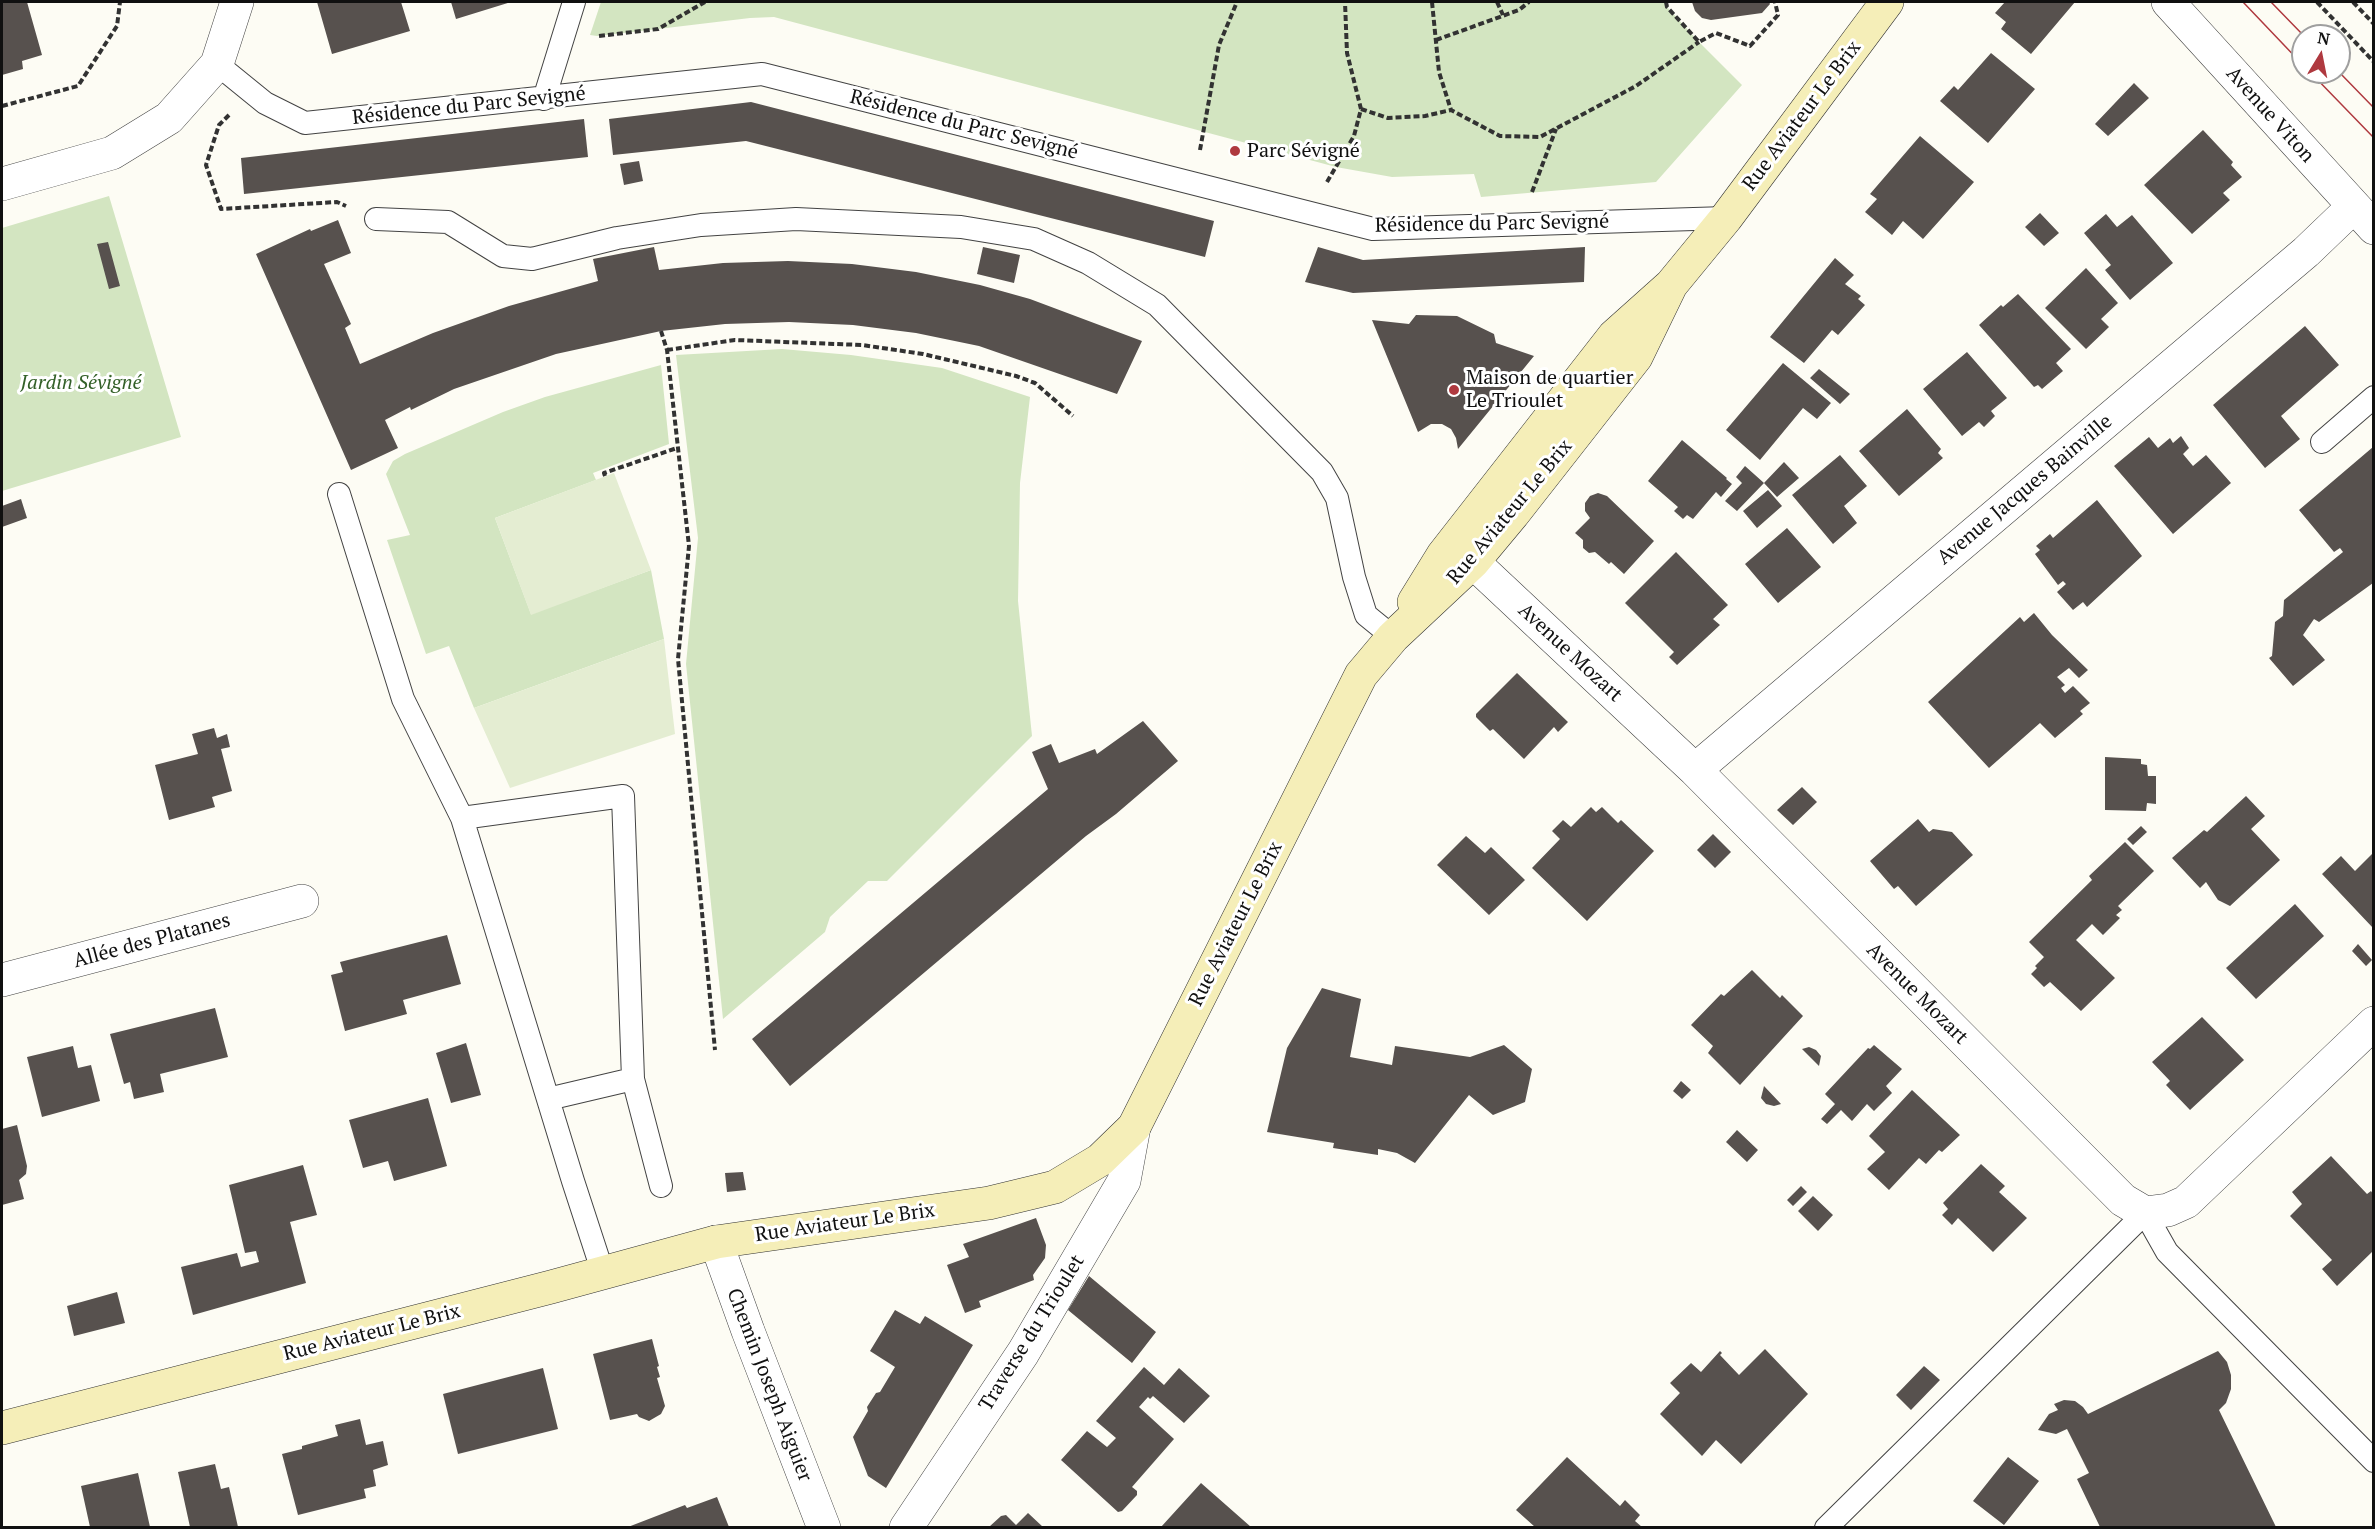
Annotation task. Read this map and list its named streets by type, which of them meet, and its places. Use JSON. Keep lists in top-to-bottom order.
{
  "streets": {
    "main road": ["Rue Aviateur Le Brix"],
    "street": [
      "Avenue Viton",
      "Avenue Jacques Bainville",
      "Avenue Mozart",
      "Allée des Platanes",
      "Traverse du Trioulet",
      "Chemin Joseph Aiguier"
    ],
    "lane": ["Résidence du Parc Sevigné"]
  },
  "crossings": [
    ["Résidence du Parc Sevigné", "Rue Aviateur Le Brix"],
    ["Avenue Viton", "Avenue Jacques Bainville"],
    ["Rue Aviateur Le Brix", "Avenue Mozart"],
    ["Rue Aviateur Le Brix", "Traverse du Trioulet"],
    ["Rue Aviateur Le Brix", "Chemin Joseph Aiguier"],
    ["Avenue Jacques Bainville", "Avenue Mozart"]
  ],
  "parks": ["Jardin Sévigné"],
  "places": ["Parc Sévigné", "Maison de quartier Le Trioulet"],
  "north": "top"
}
